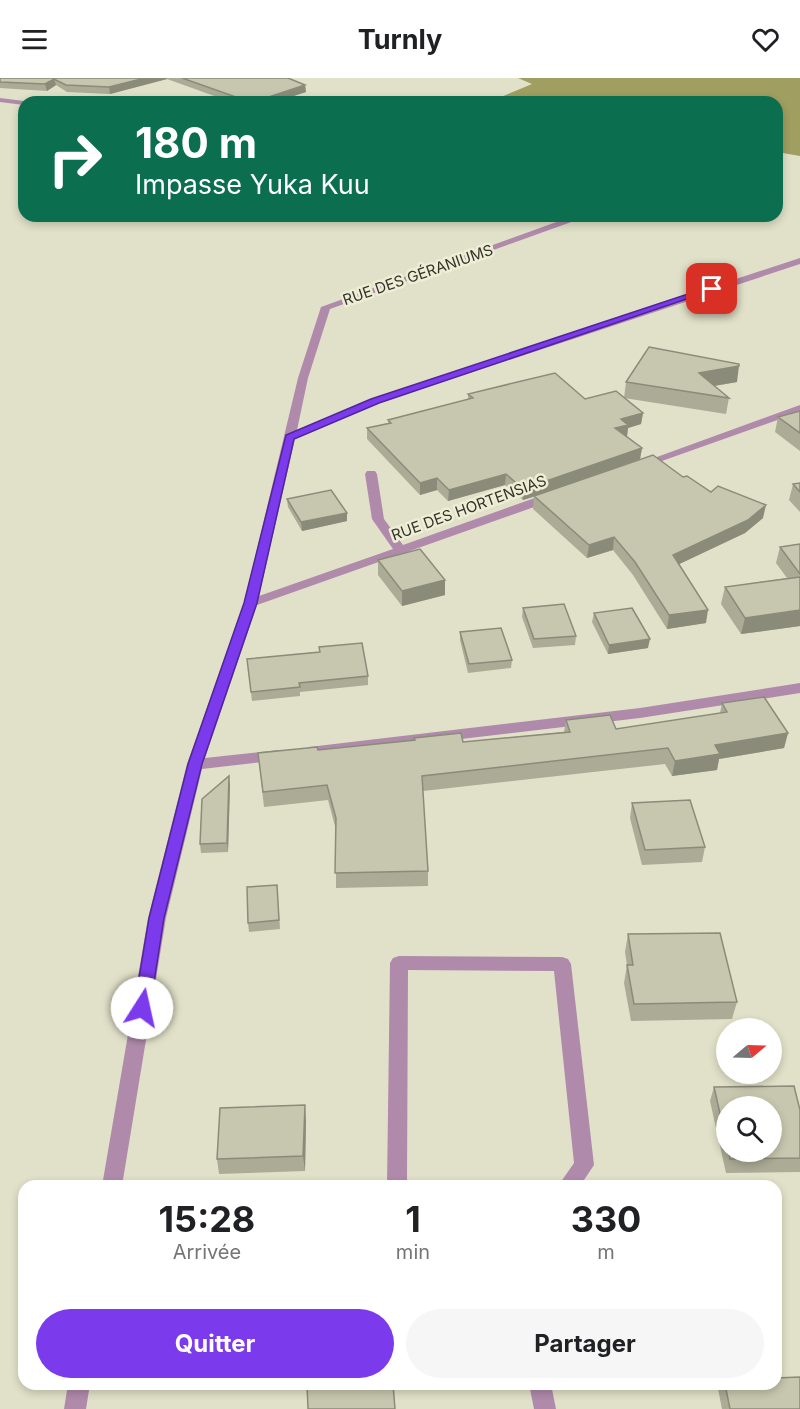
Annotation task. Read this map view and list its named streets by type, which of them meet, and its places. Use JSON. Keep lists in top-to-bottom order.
{
  "streets": {
    "street": ["RUE DES GÉRANIUMS", "RUE DES HORTENSIAS"]
  },
  "crossings": [
    ["RUE DES GÉRANIUMS", "RUE DES HORTENSIAS"]
  ],
  "north": "right",
  "page": {
    "header": "Turnly",
    "turn": ["180 m", "Impasse Yuka Kuu"],
    "eta": [
      "15:28",
      "Arrivée",
      "1",
      "min",
      "330",
      "m"
    ],
    "buttons": ["Quitter", "Partager"]
  }
}
